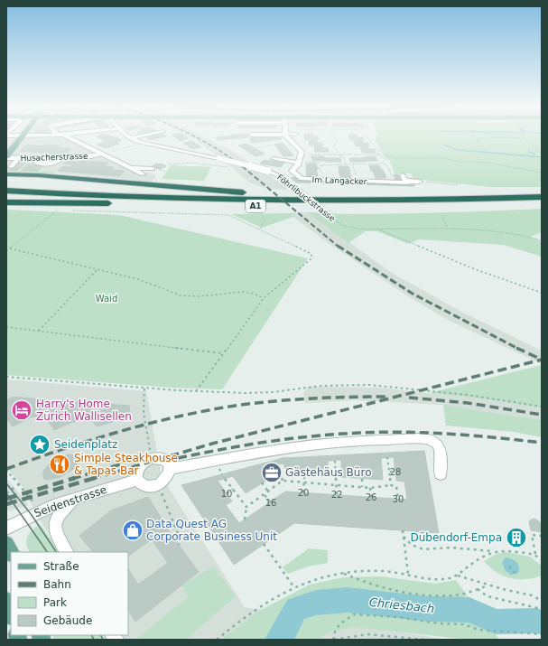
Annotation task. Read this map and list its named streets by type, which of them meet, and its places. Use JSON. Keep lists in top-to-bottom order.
{
  "streets": {
    "highway": ["A1"],
    "street": [
      "Husacherstrasse",
      "Im Langacker",
      "Föhrlibuckstrasse",
      "Seidenstrasse"
    ]
  },
  "water": ["Chriesbach"],
  "parks": ["Waid"],
  "places": {
    "hotel": ["Harry's Home Zürich Wallisellen"],
    "place": ["Seidenplatz"],
    "restaurant": ["Simple Steakhouse & Tapas Bar"],
    "office": ["Gästehäus Büro"],
    "shop": ["Data Quest AG Corporate Business Unit"],
    "building": ["Dübendorf-Empa"]
  },
  "house_numbers": [
    "28",
    "20",
    "10",
    "22",
    "26",
    "30",
    "16"
  ],
  "legend": [
    "Straße",
    "Bahn",
    "Park",
    "Gebäude"
  ]
}
